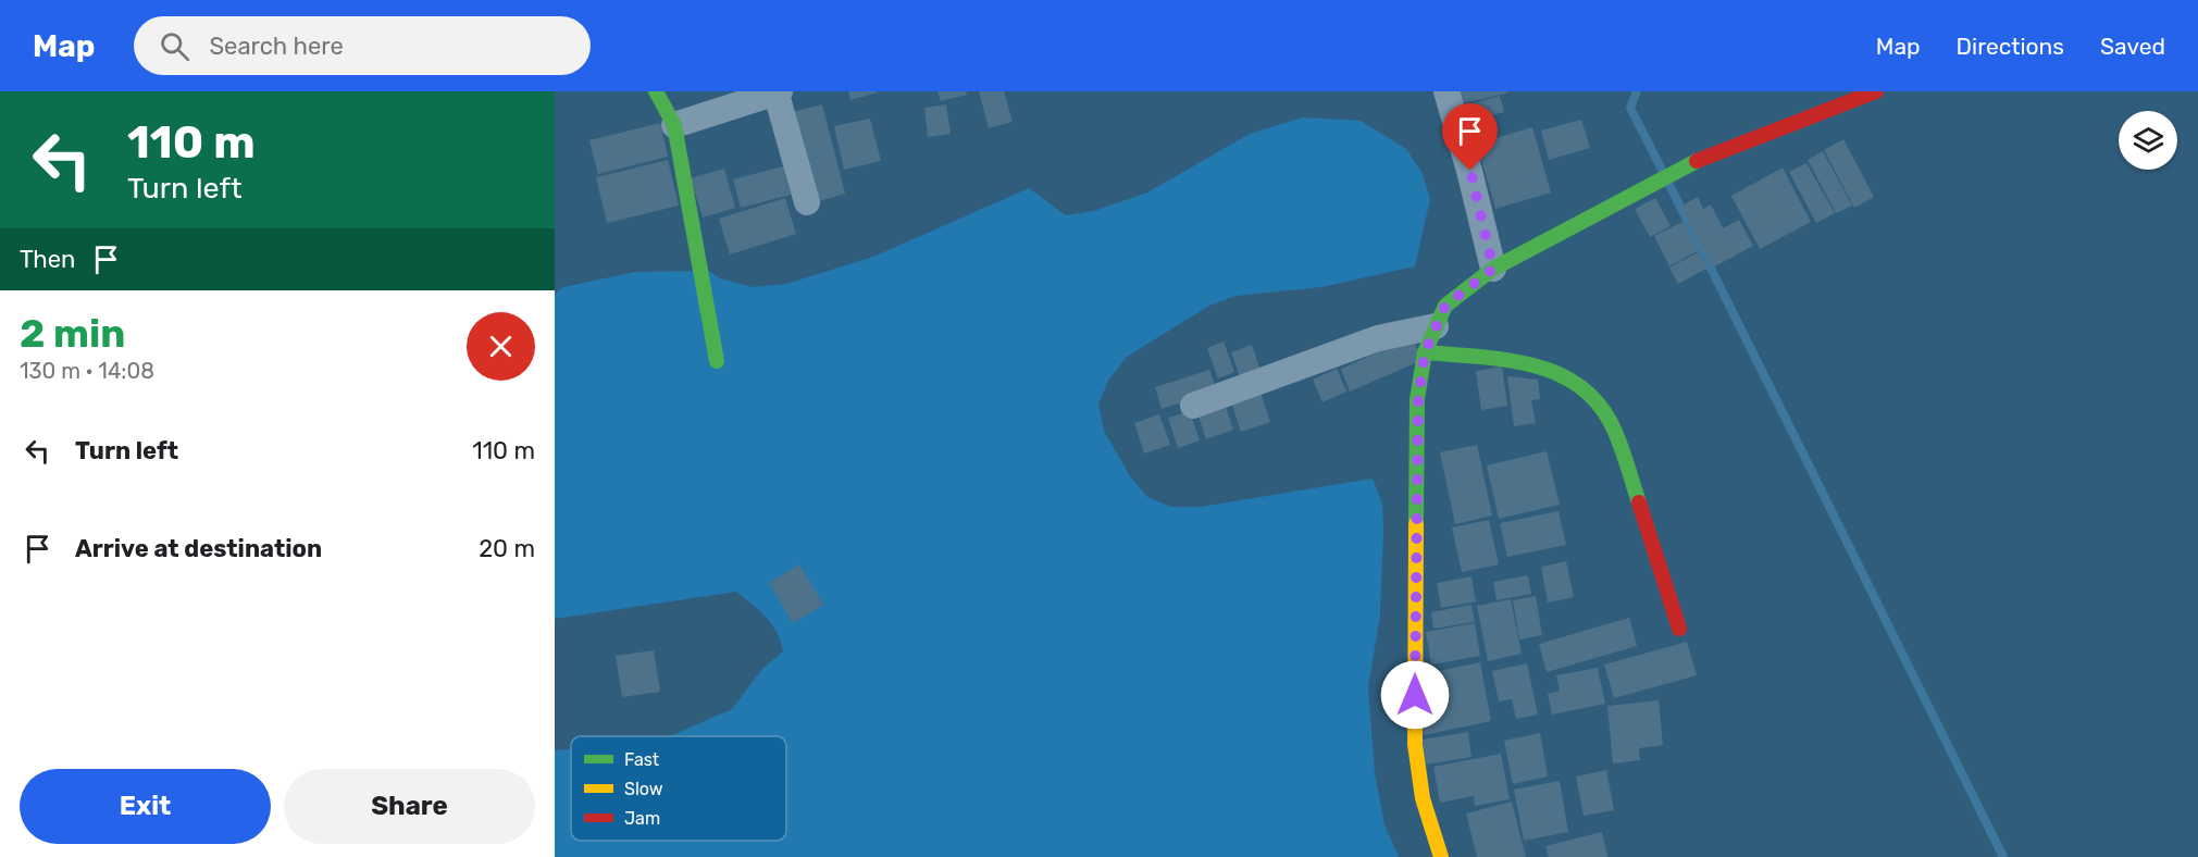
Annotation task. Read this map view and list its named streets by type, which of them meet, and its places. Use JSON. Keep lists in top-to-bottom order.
{
  "legend": ["Fast", "Slow", "Jam"],
  "page": {
    "header": "Map",
    "search": "Search here",
    "nav": ["Map", "Directions", "Saved"],
    "turn": ["110 m", "Turn left"],
    "then": "Then",
    "heading": ["2 min", "130 m · 14:08"],
    "list": [
      {
        "name": "Turn left",
        "value": "110 m"
      },
      {
        "name": "Arrive at destination",
        "value": "20 m"
      }
    ],
    "buttons": ["Exit", "Share"]
  }
}
